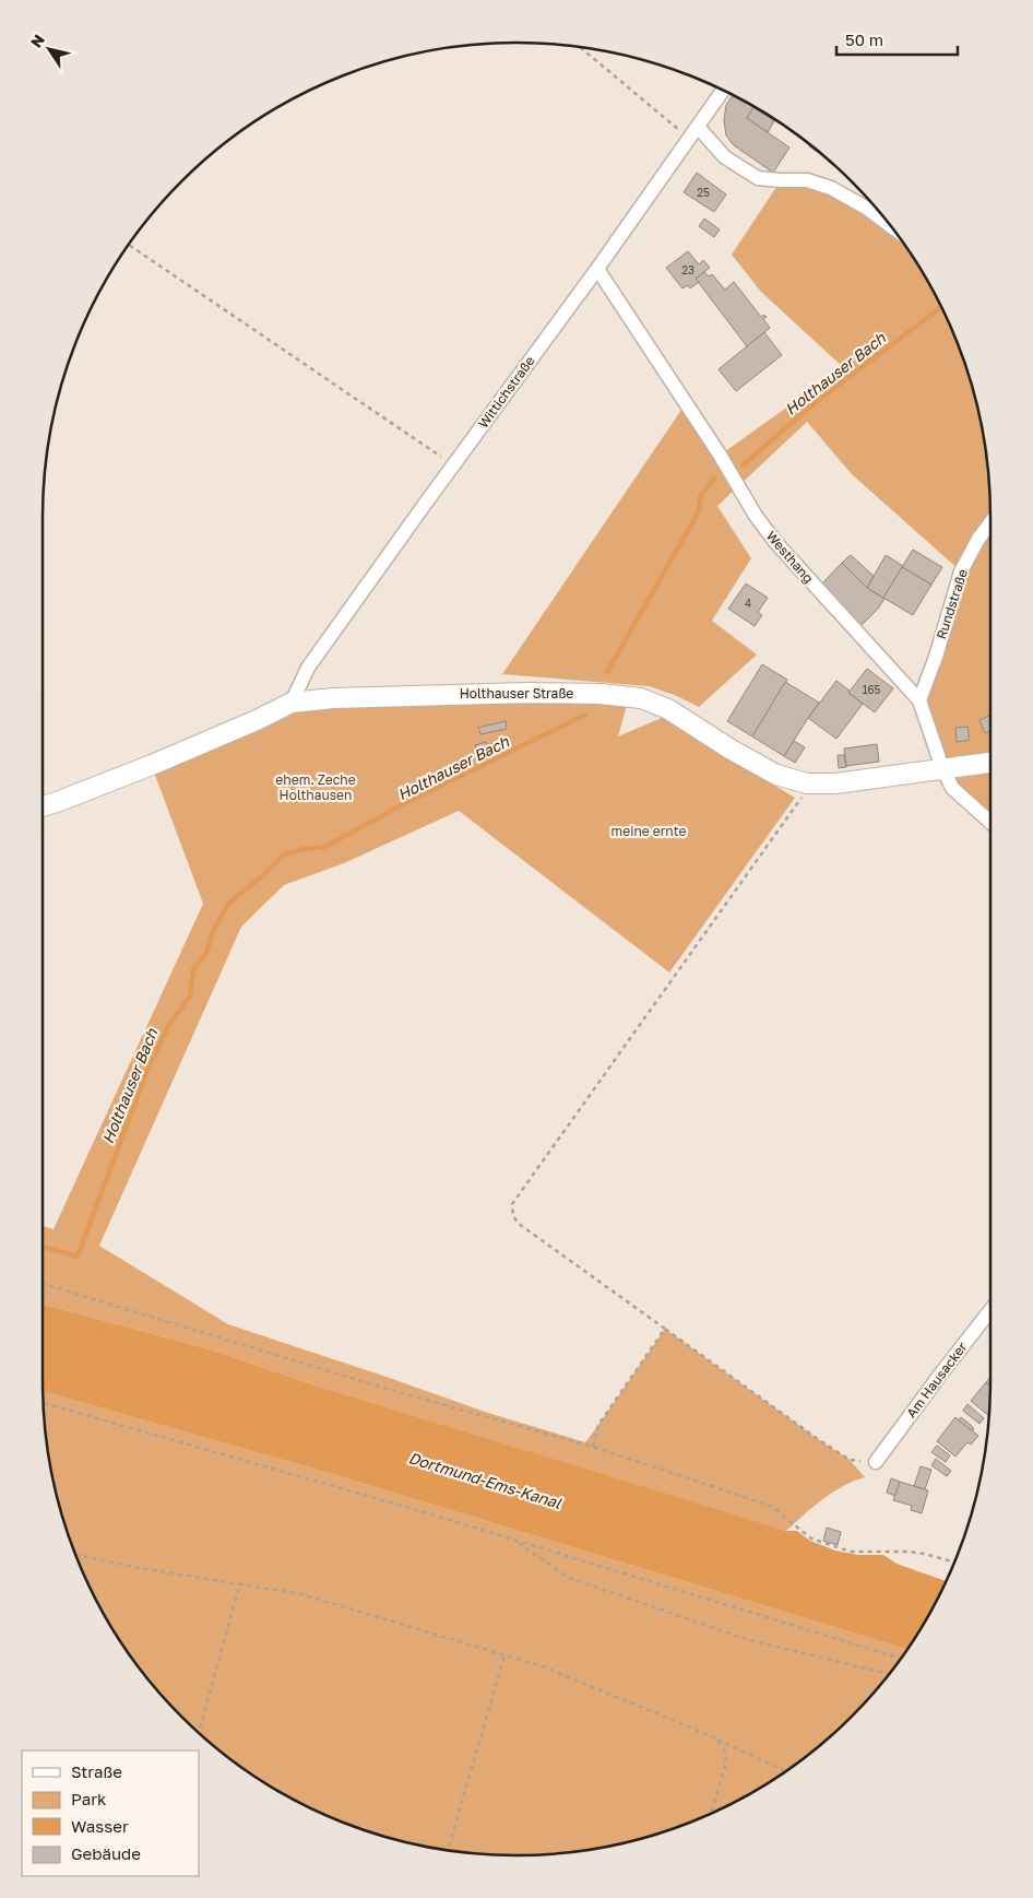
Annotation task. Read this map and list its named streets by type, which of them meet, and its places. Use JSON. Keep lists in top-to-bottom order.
{
  "streets": {
    "street": [
      "Wittichstraße",
      "Westhang",
      "Rundstraße",
      "Holthauser Straße",
      "Am Hausacker"
    ]
  },
  "crossings": [
    ["Wittichstraße", "Westhang"],
    ["Wittichstraße", "Holthauser Straße"],
    ["Westhang", "Rundstraße"],
    ["Westhang", "Holthauser Straße"]
  ],
  "water": ["Holthauser Bach", "Dortmund-Ems-Kanal"],
  "parks": ["ehem. Zeche Holthausen", "meine ernte"],
  "house_numbers": [
    "25",
    "23",
    "4",
    "165"
  ],
  "legend": [
    "Straße",
    "Park",
    "Wasser",
    "Gebäude"
  ],
  "scale_bar": "50 m",
  "north": "top left"
}
